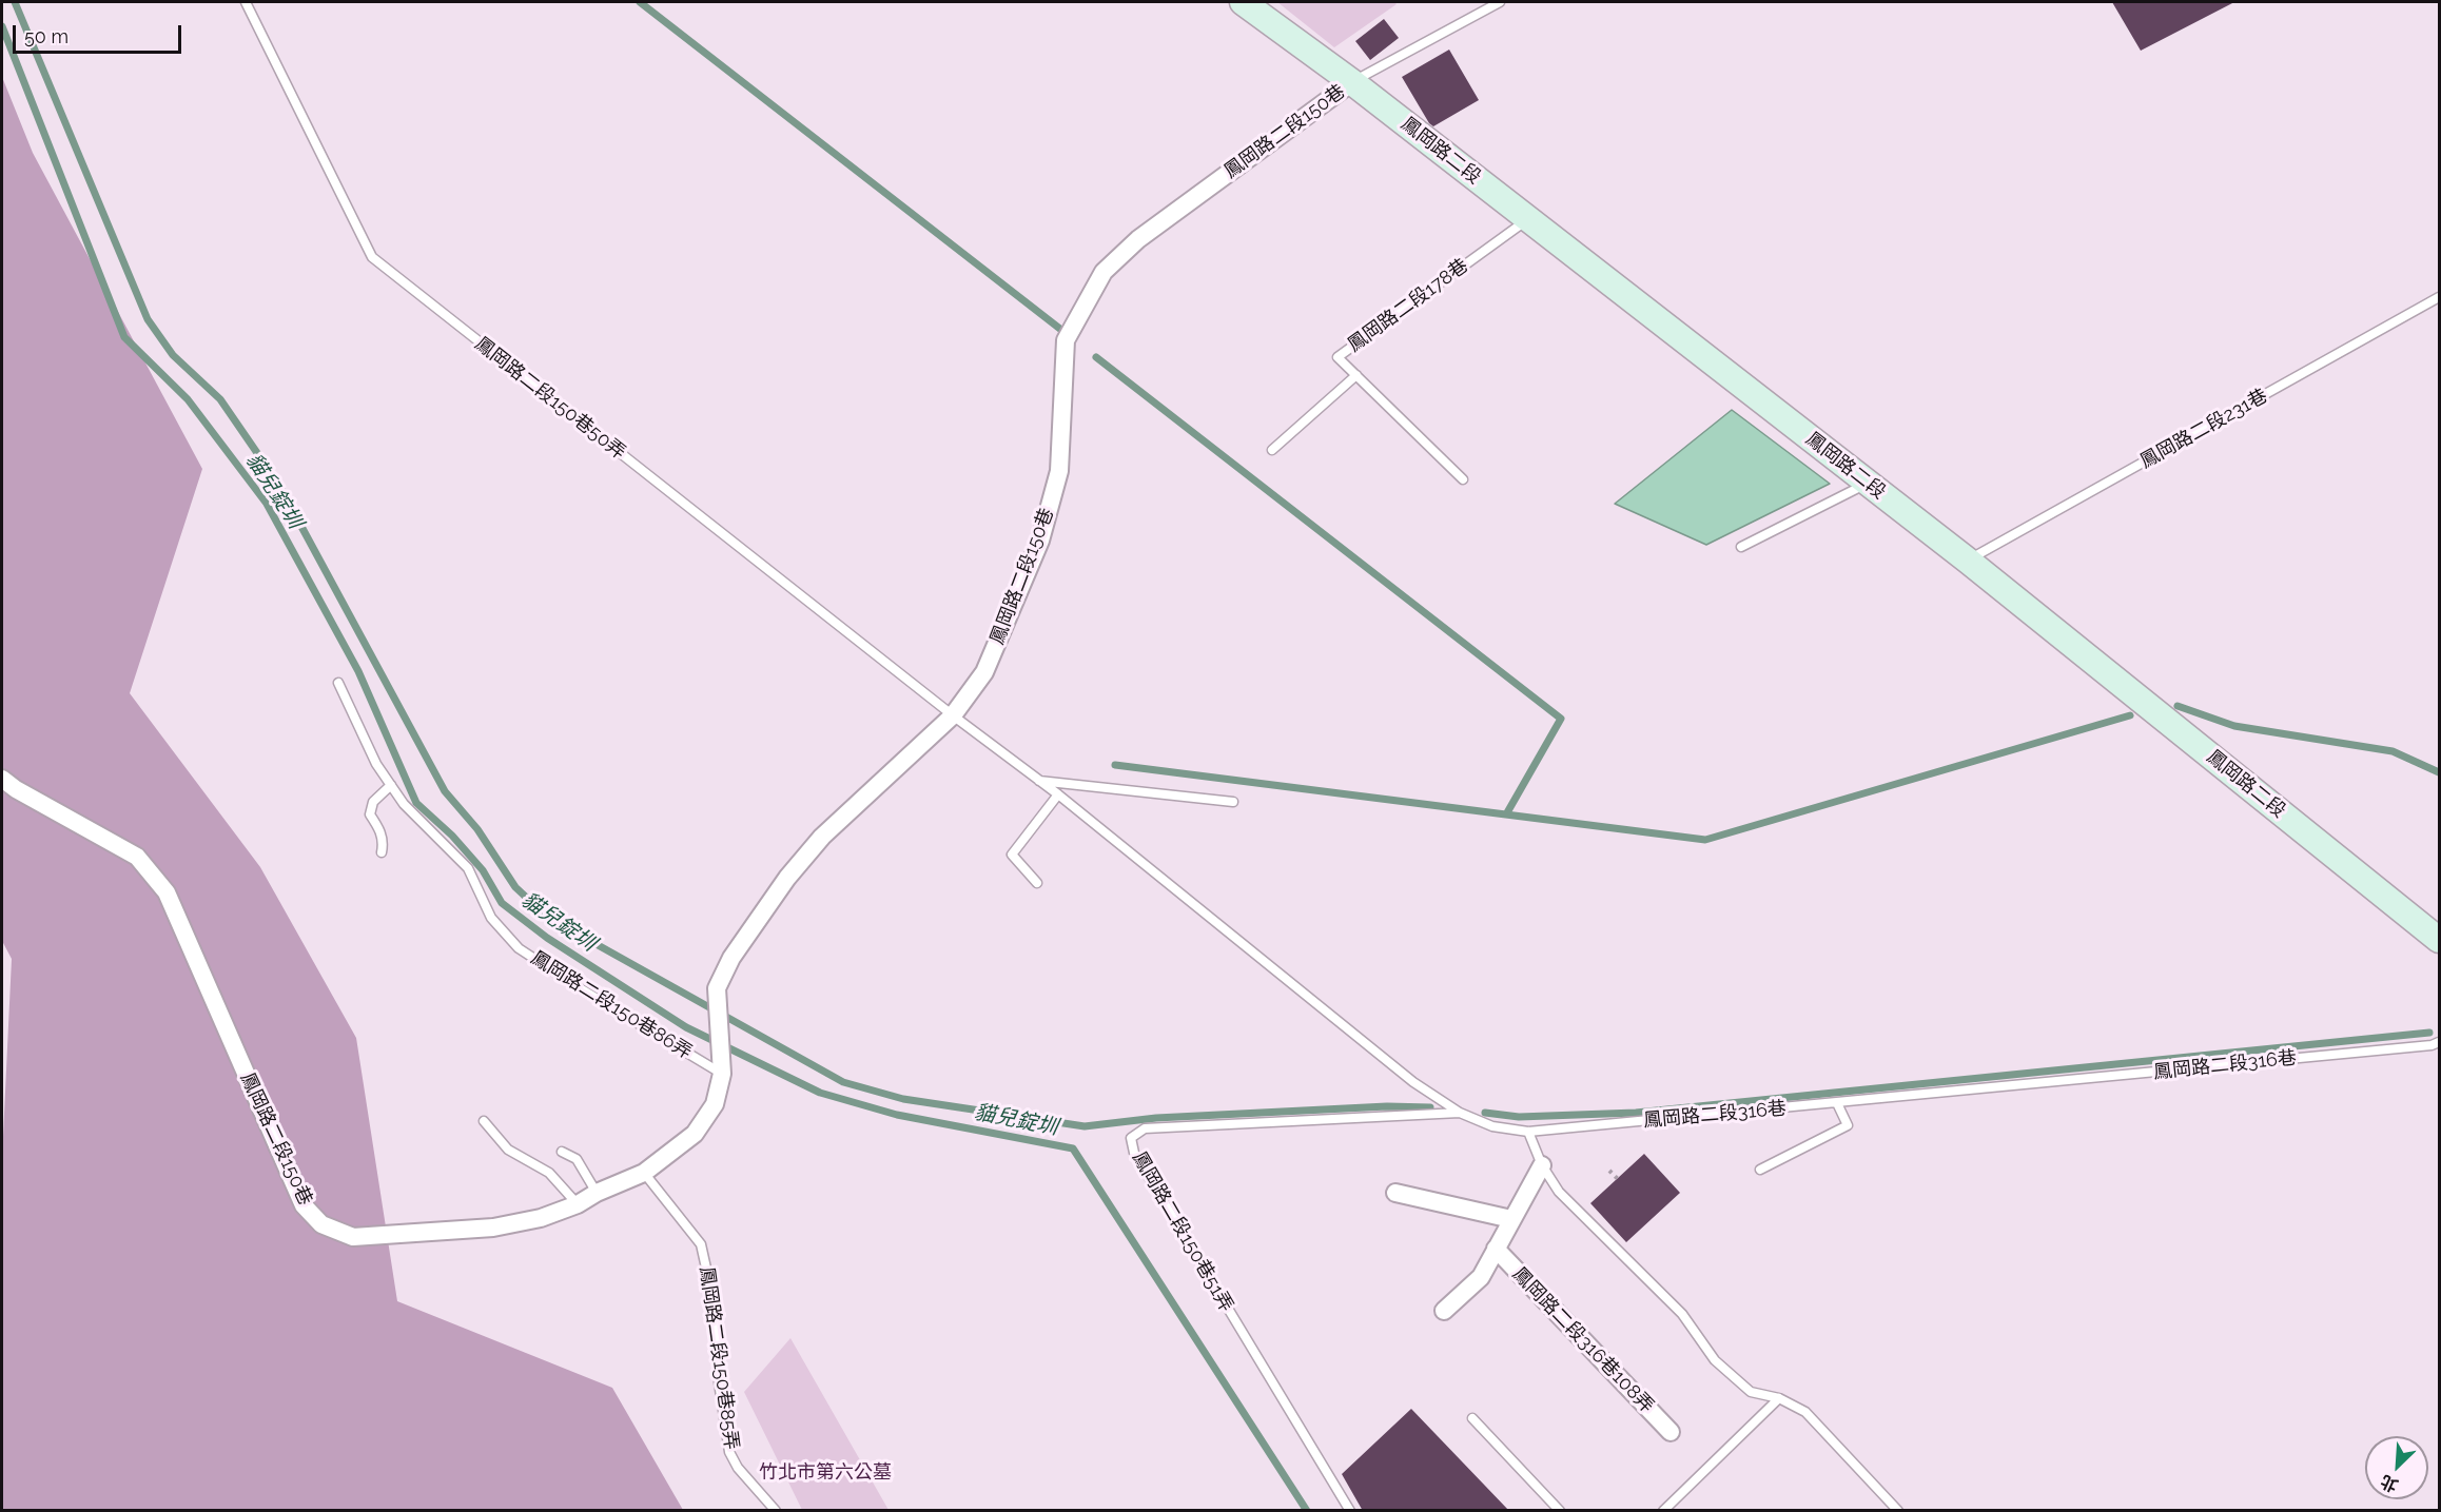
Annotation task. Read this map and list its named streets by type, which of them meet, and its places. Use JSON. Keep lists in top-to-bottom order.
{
  "streets": {
    "street": ["鳳岡路二段150巷", "鳳岡路二段", "鳳岡路二段316巷108弄"],
    "lane": [
      "鳳岡路二段178巷",
      "鳳岡路二段150巷50弄",
      "鳳岡路二段231巷",
      "鳳岡路二段150巷86弄",
      "鳳岡路二段316巷",
      "鳳岡路二段150巷51弄",
      "鳳岡路二段150巷85弄"
    ]
  },
  "crossings": [
    ["鳳岡路二段150巷", "鳳岡路二段"],
    ["鳳岡路二段150巷", "鳳岡路二段150巷50弄"],
    ["鳳岡路二段150巷", "鳳岡路二段150巷86弄"],
    ["鳳岡路二段150巷", "鳳岡路二段150巷51弄"],
    ["鳳岡路二段150巷", "鳳岡路二段150巷85弄"],
    ["鳳岡路二段", "鳳岡路二段178巷"],
    ["鳳岡路二段", "鳳岡路二段231巷"],
    ["鳳岡路二段150巷50弄", "鳳岡路二段150巷51弄"],
    ["鳳岡路二段316巷", "鳳岡路二段150巷51弄"]
  ],
  "water": ["貓兒錠圳"],
  "parks": ["竹北市第六公墓"],
  "scale_bar": "50 m",
  "north": "bottom left"
}
